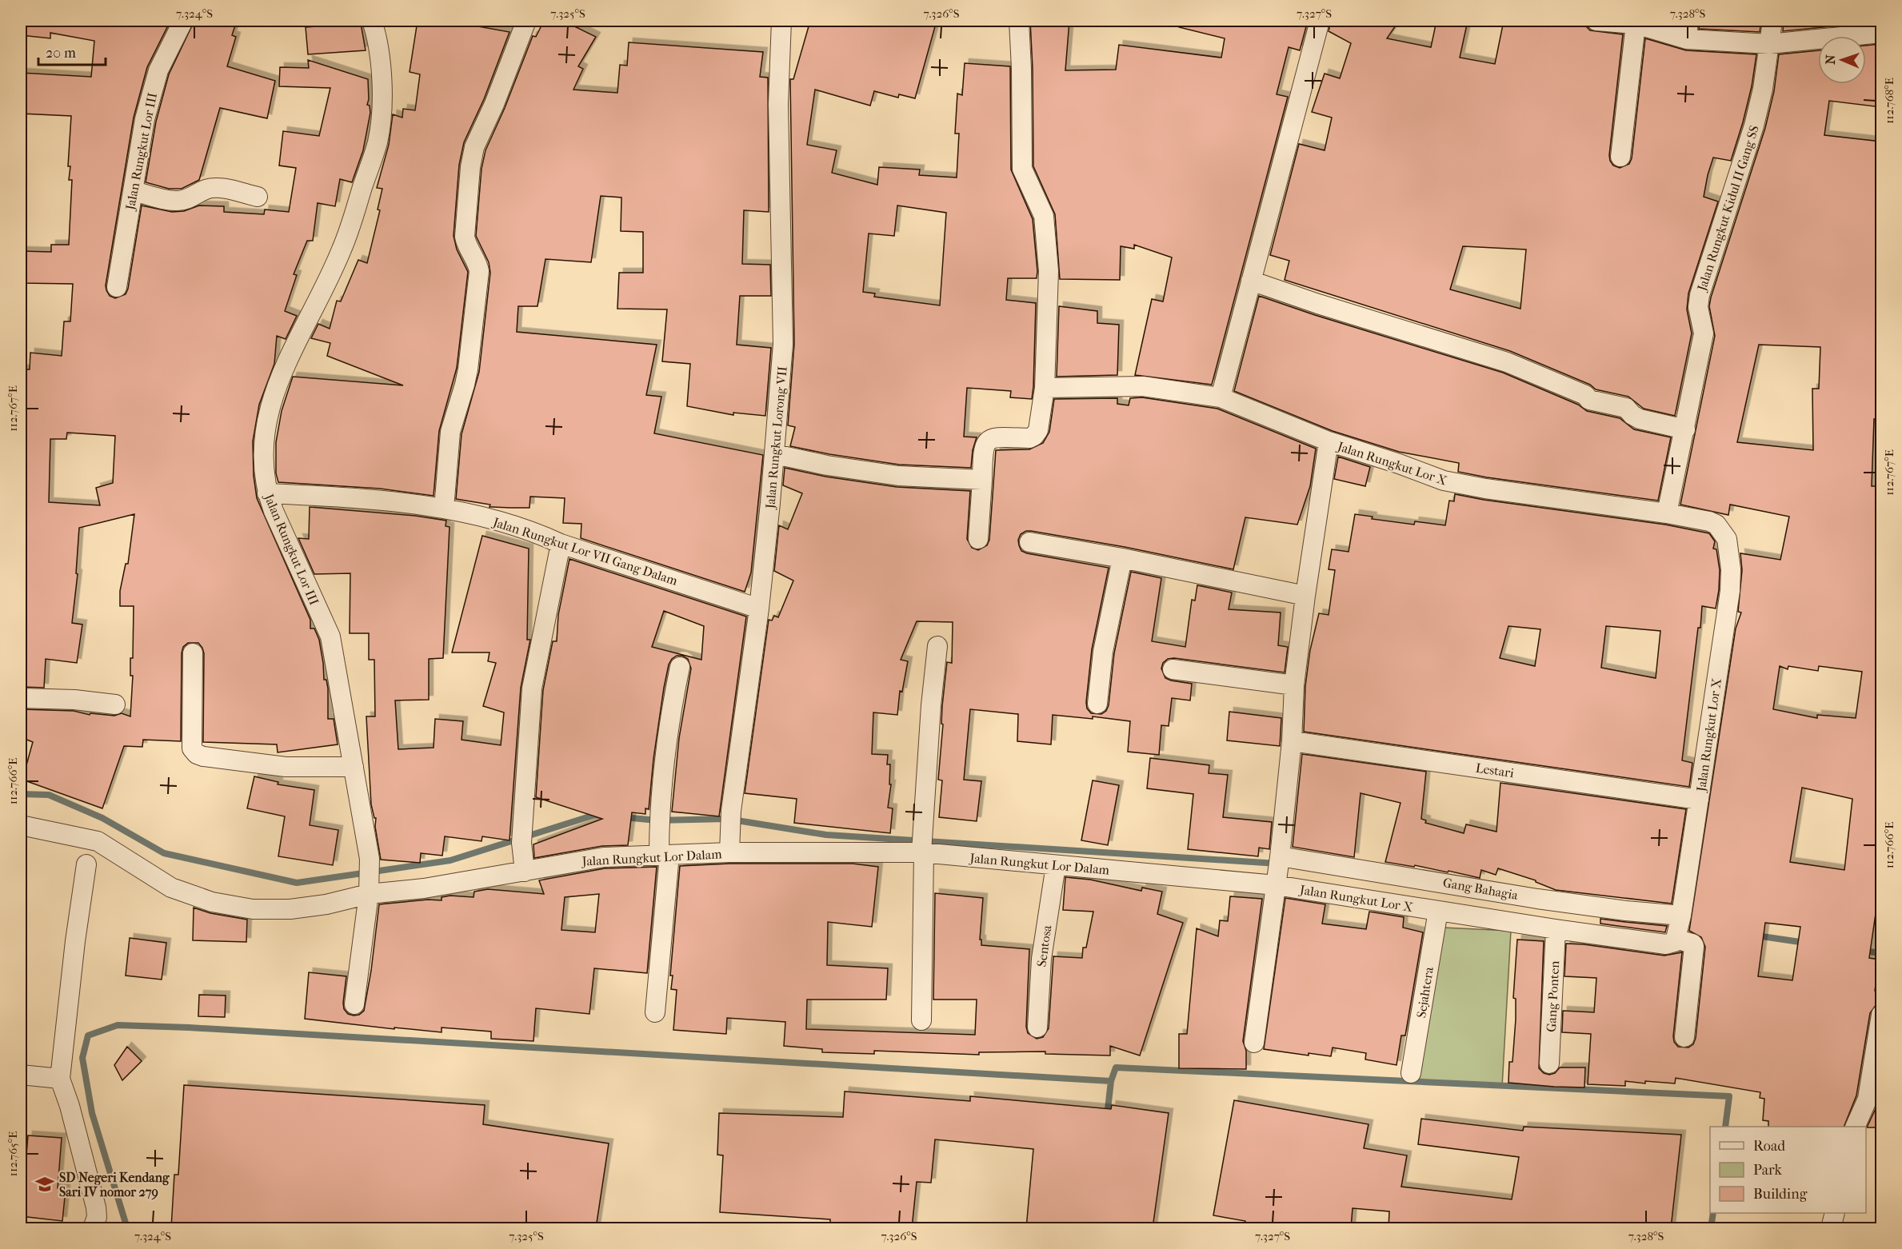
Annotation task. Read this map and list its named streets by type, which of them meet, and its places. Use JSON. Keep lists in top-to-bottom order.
{
  "streets": {
    "street": [
      "Jalan Rungkut Lor III",
      "Jalan Rungkut Kidul II Gang SS",
      "Jalan Rungkut Lorong VII",
      "Jalan Rungkut Lor X",
      "Jalan Rungkut Lor VII Gang Dalam",
      "Lestari",
      "Jalan Rungkut Lor Dalam",
      "Gang Bahagia",
      "Sentosa",
      "Sejahtera",
      "Gang Ponten"
    ]
  },
  "crossings": [
    ["Jalan Rungkut Lor III", "Jalan Rungkut Lor VII Gang Dalam"],
    ["Jalan Rungkut Lor III", "Jalan Rungkut Lor Dalam"],
    ["Jalan Rungkut Kidul II Gang SS", "Jalan Rungkut Lor X"],
    ["Jalan Rungkut Lorong VII", "Jalan Rungkut Lor VII Gang Dalam"],
    ["Jalan Rungkut Lorong VII", "Jalan Rungkut Lor Dalam"],
    ["Jalan Rungkut Lor X", "Lestari"],
    ["Jalan Rungkut Lor X", "Jalan Rungkut Lor Dalam"],
    ["Jalan Rungkut Lor X", "Gang Bahagia"],
    ["Jalan Rungkut Lor X", "Sejahtera"],
    ["Jalan Rungkut Lor X", "Gang Ponten"],
    ["Jalan Rungkut Lor Dalam", "Gang Bahagia"],
    ["Jalan Rungkut Lor Dalam", "Sentosa"]
  ],
  "places": {
    "school or university": ["SD Negeri Kendang Sari IV nomor 279"]
  },
  "legend": ["Road", "Park", "Building"],
  "scale_bar": "20 m",
  "north": "left",
  "coordinates": [
    "7.324°S",
    "7.325°S",
    "7.326°S",
    "7.327°S",
    "7.328°S",
    "112.768°E",
    "112.767°E",
    "112.766°E",
    "112.765°E"
  ]
}
